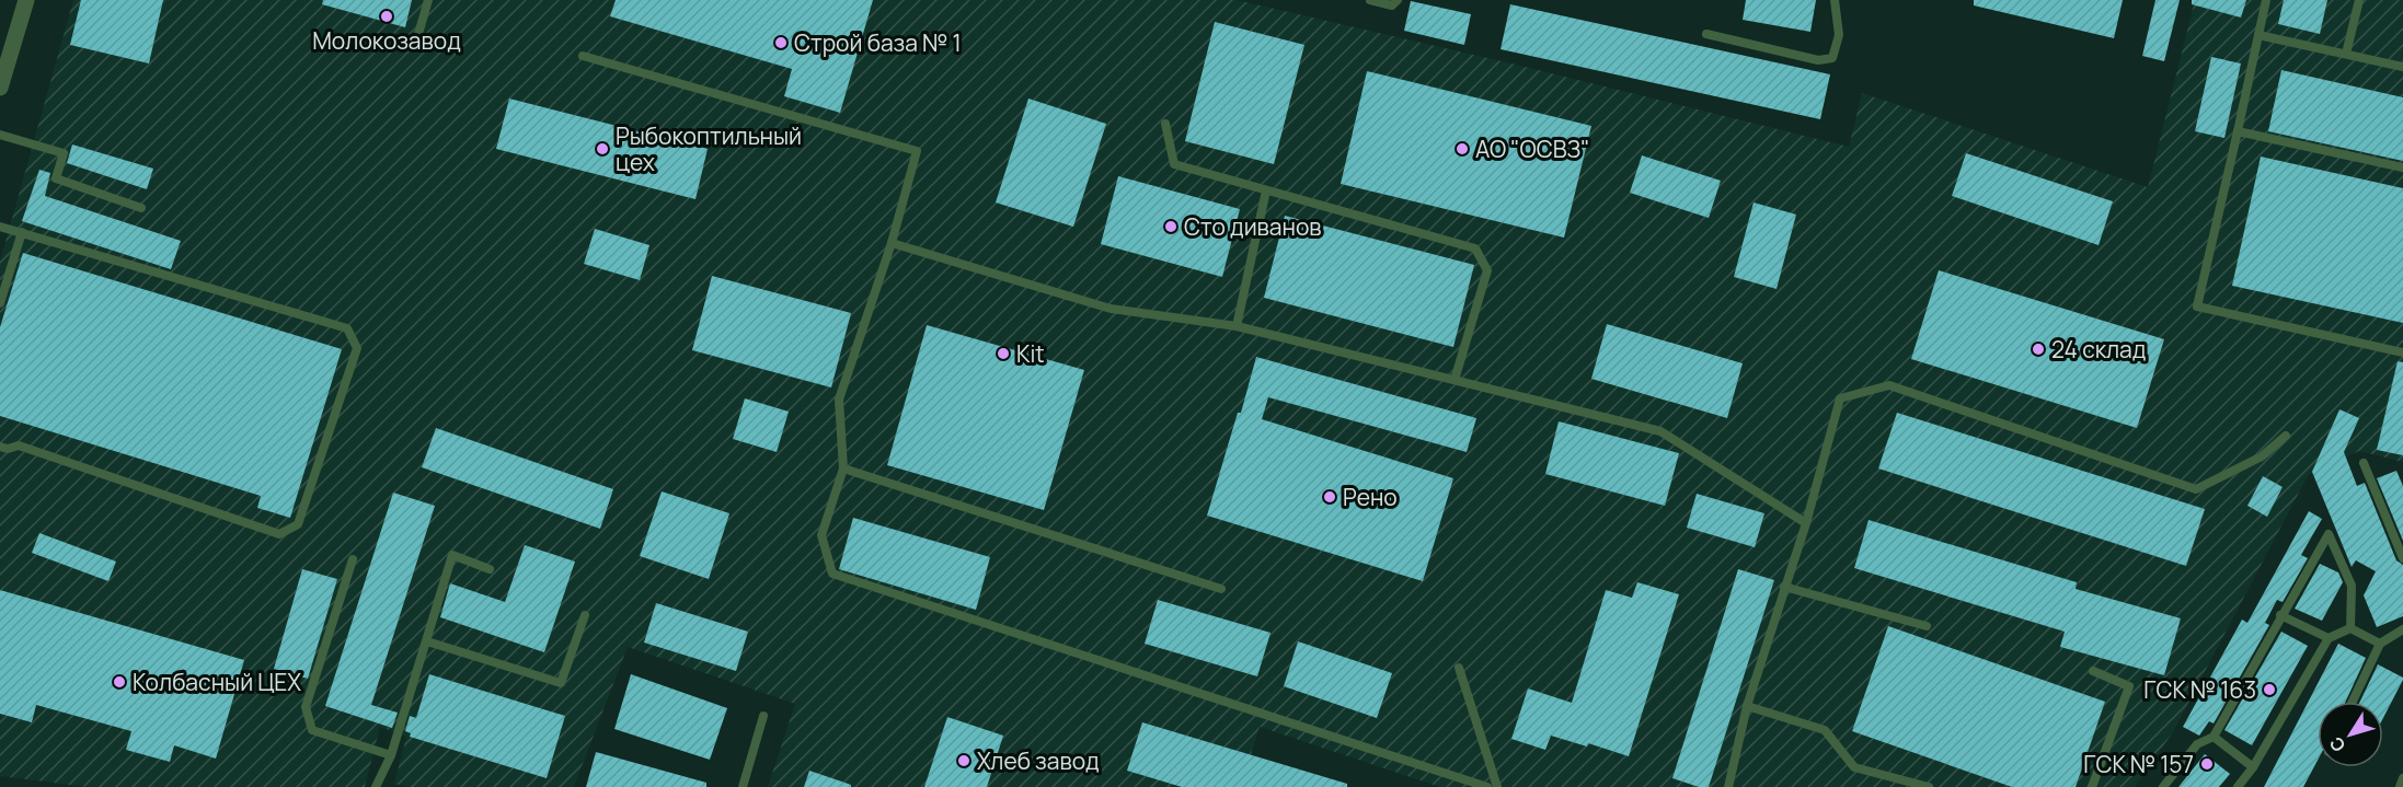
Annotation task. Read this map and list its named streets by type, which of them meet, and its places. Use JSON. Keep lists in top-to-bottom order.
{
  "places": [
    "Молокозавод",
    "Строй база № 1",
    "Рыбокоптильный цех",
    "АО \"ОСВЗ\"",
    "Сто диванов",
    "24 склад",
    "Kit",
    "Рено",
    "Колбасный ЦЕХ",
    "ГСК № 163",
    "Хлеб завод",
    "ГСК № 157"
  ],
  "north": "bottom left"
}
